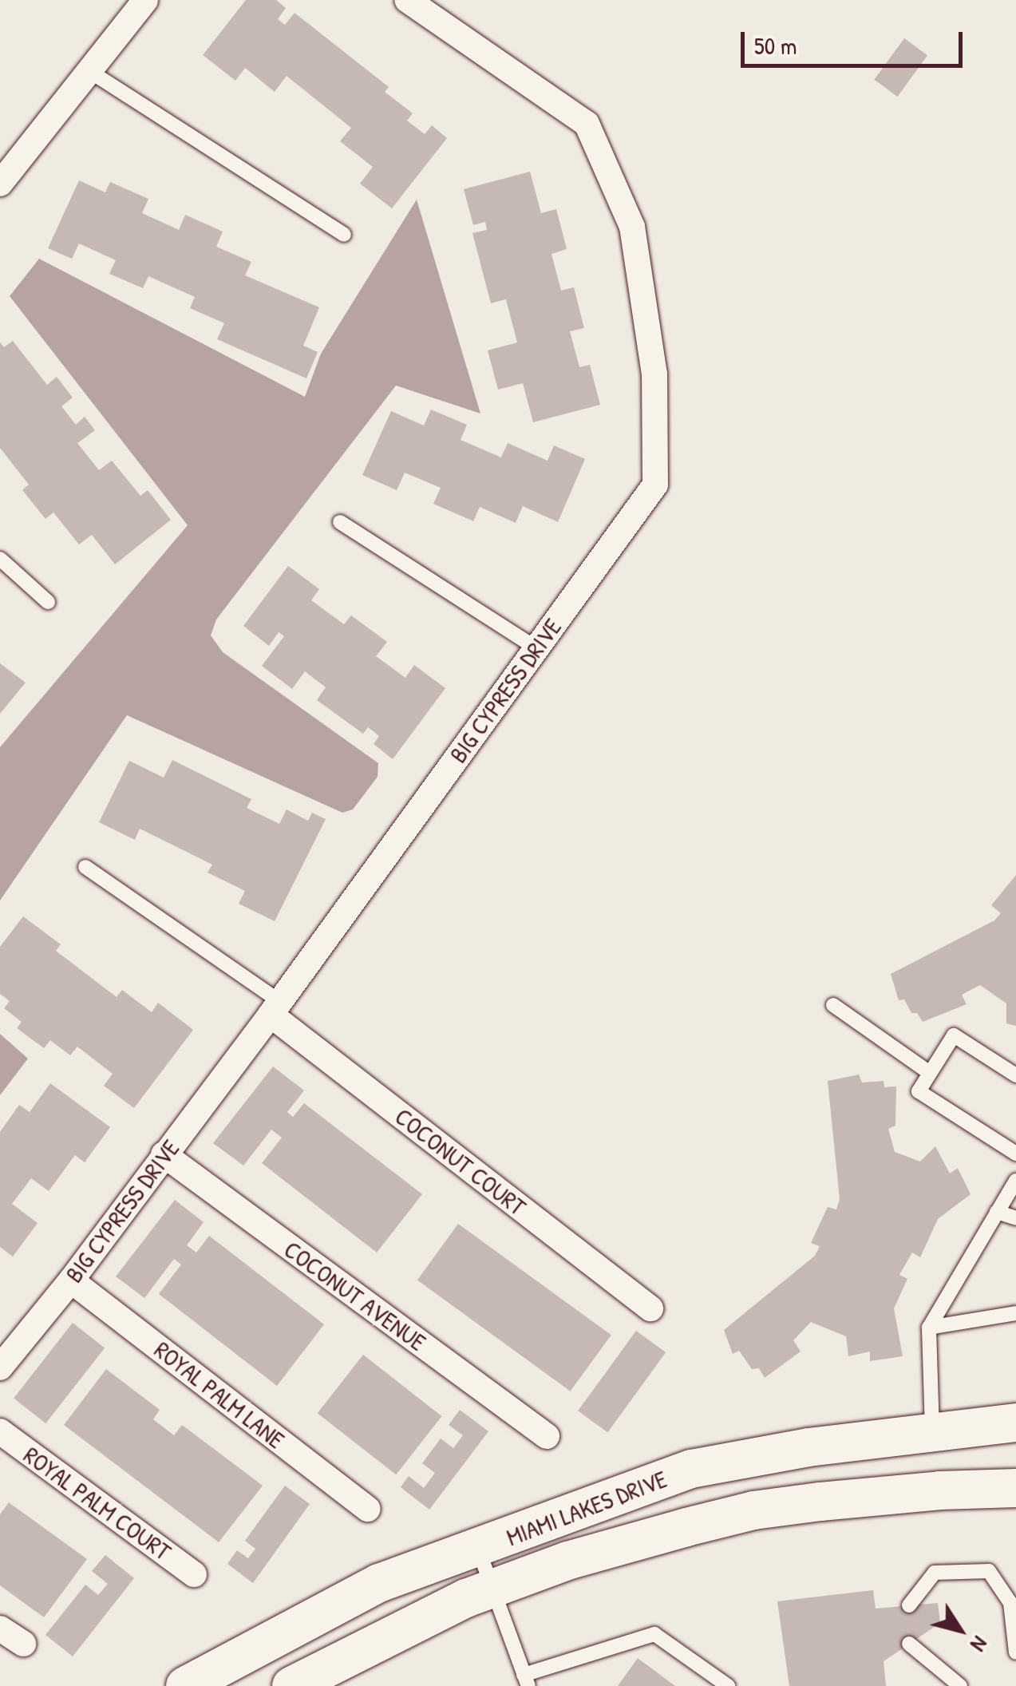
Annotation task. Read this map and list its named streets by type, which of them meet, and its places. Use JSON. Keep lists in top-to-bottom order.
{
  "streets": {
    "main road": ["MIAMI LAKES DRIVE"],
    "street": [
      "BIG CYPRESS DRIVE",
      "COCONUT COURT",
      "COCONUT AVENUE",
      "ROYAL PALM LANE",
      "ROYAL PALM COURT"
    ]
  },
  "crossings": [
    ["BIG CYPRESS DRIVE", "COCONUT COURT"],
    ["BIG CYPRESS DRIVE", "COCONUT AVENUE"],
    ["BIG CYPRESS DRIVE", "ROYAL PALM LANE"]
  ],
  "scale_bar": "50 m",
  "north": "bottom right"
}
